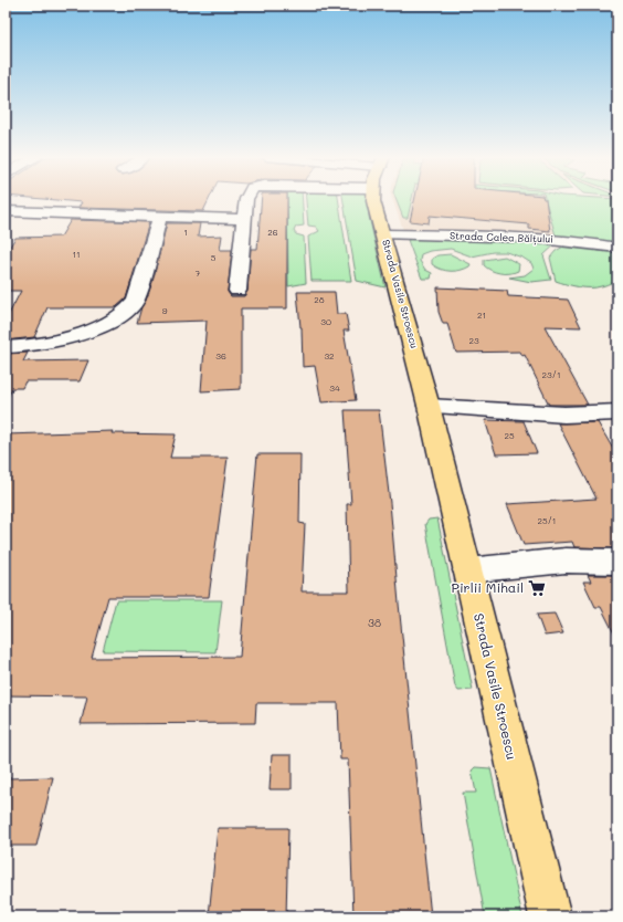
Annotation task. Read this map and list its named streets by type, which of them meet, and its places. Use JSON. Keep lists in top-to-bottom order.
{
  "streets": {
    "main road": ["Strada Vasile Stroescu"],
    "street": ["Strada Calea Bălțului"]
  },
  "crossings": [
    ["Strada Calea Bălțului", "Strada Vasile Stroescu"]
  ],
  "places": {
    "supermarket": ["Pirlii Mihail"]
  },
  "house_numbers": [
    "1",
    "26",
    "11",
    "5",
    "7",
    "28",
    "9",
    "21",
    "30",
    "23",
    "36",
    "32",
    "23/1",
    "34",
    "25",
    "25/1",
    "38"
  ]
}
